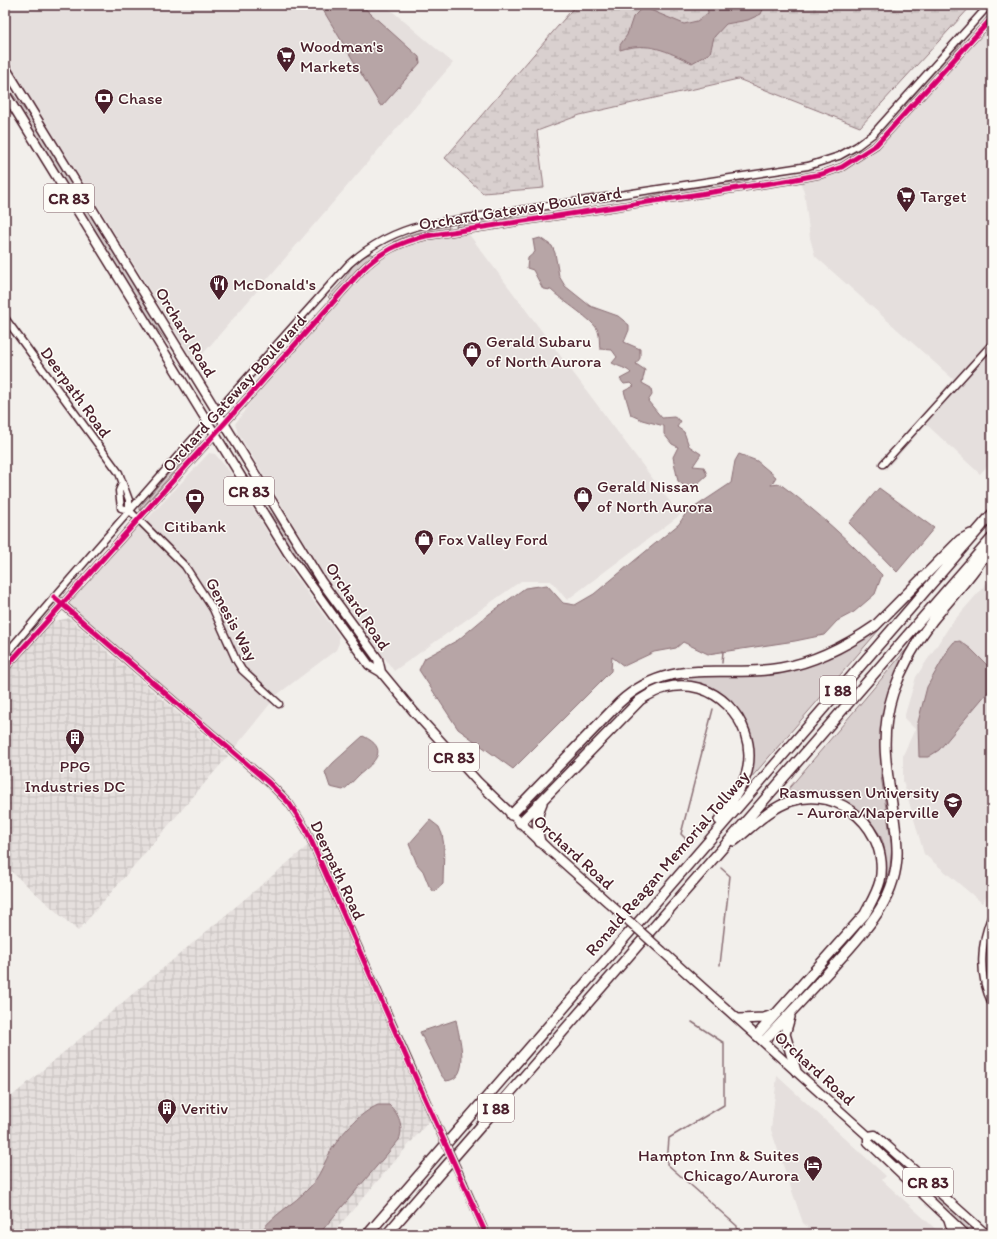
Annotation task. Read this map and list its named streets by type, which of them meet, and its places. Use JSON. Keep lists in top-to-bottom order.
{
  "streets": {
    "highway": ["I 88", "Ronald Reagan Memorial Tollway"],
    "main road": ["CR 83", "Orchard Road"],
    "street": ["Orchard Gateway Boulevard", "Deerpath Road", "Genesis Way"]
  },
  "crossings": [
    ["Orchard Gateway Boulevard", "Orchard Road"],
    ["Orchard Gateway Boulevard", "Deerpath Road"],
    ["Orchard Gateway Boulevard", "Genesis Way"],
    ["Deerpath Road", "Genesis Way"]
  ],
  "places": {
    "supermarket": ["Woodman's Markets", "Target"],
    "bank": ["Chase", "Citibank"],
    "restaurant": ["McDonald's"],
    "shop": ["Gerald Subaru of North Aurora", "Gerald Nissan of North Aurora", "Fox Valley Ford"],
    "building": ["PPG Industries DC", "Veritiv"],
    "school or university": ["Rasmussen University - Aurora/Naperville"],
    "hotel": ["Hampton Inn & Suites Chicago/Aurora"]
  }
}
